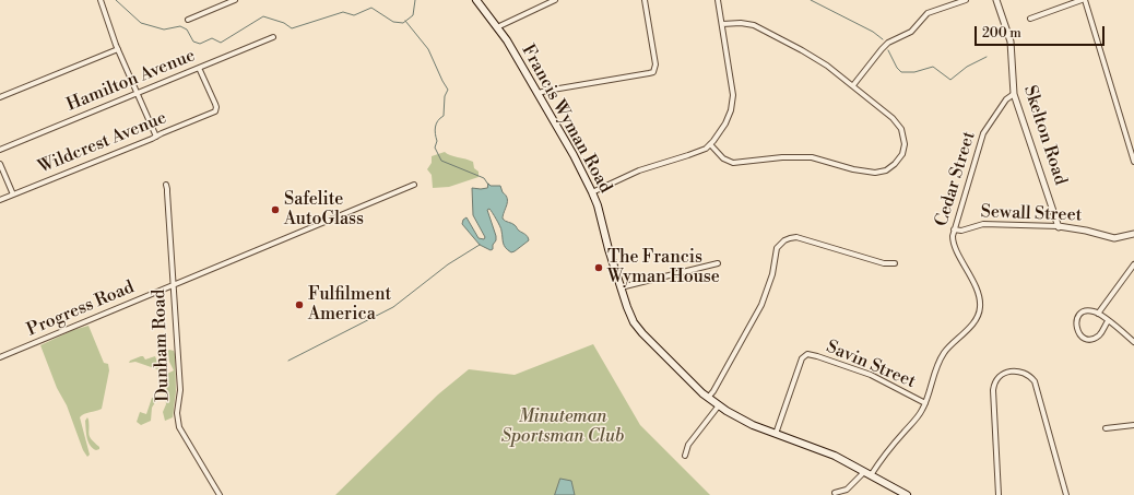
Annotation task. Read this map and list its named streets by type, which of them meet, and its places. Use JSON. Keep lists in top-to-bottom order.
{
  "streets": {
    "main road": ["Francis Wyman Road"],
    "street": [
      "Hamilton Avenue",
      "Skelton Road",
      "Wildcrest Avenue",
      "Cedar Street",
      "Sewall Street",
      "Progress Road",
      "Dunham Road",
      "Savin Street"
    ]
  },
  "crossings": [
    ["Hamilton Avenue", "Wildcrest Avenue"],
    ["Francis Wyman Road", "Cedar Street"],
    ["Francis Wyman Road", "Savin Street"],
    ["Skelton Road", "Cedar Street"],
    ["Skelton Road", "Sewall Street"],
    ["Cedar Street", "Sewall Street"],
    ["Cedar Street", "Savin Street"],
    ["Progress Road", "Dunham Road"]
  ],
  "parks": ["Minuteman Sportsman Club"],
  "places": ["Safelite AutoGlass", "The Francis Wyman House", "Fulfilment America"],
  "scale_bar": "200 m"
}
